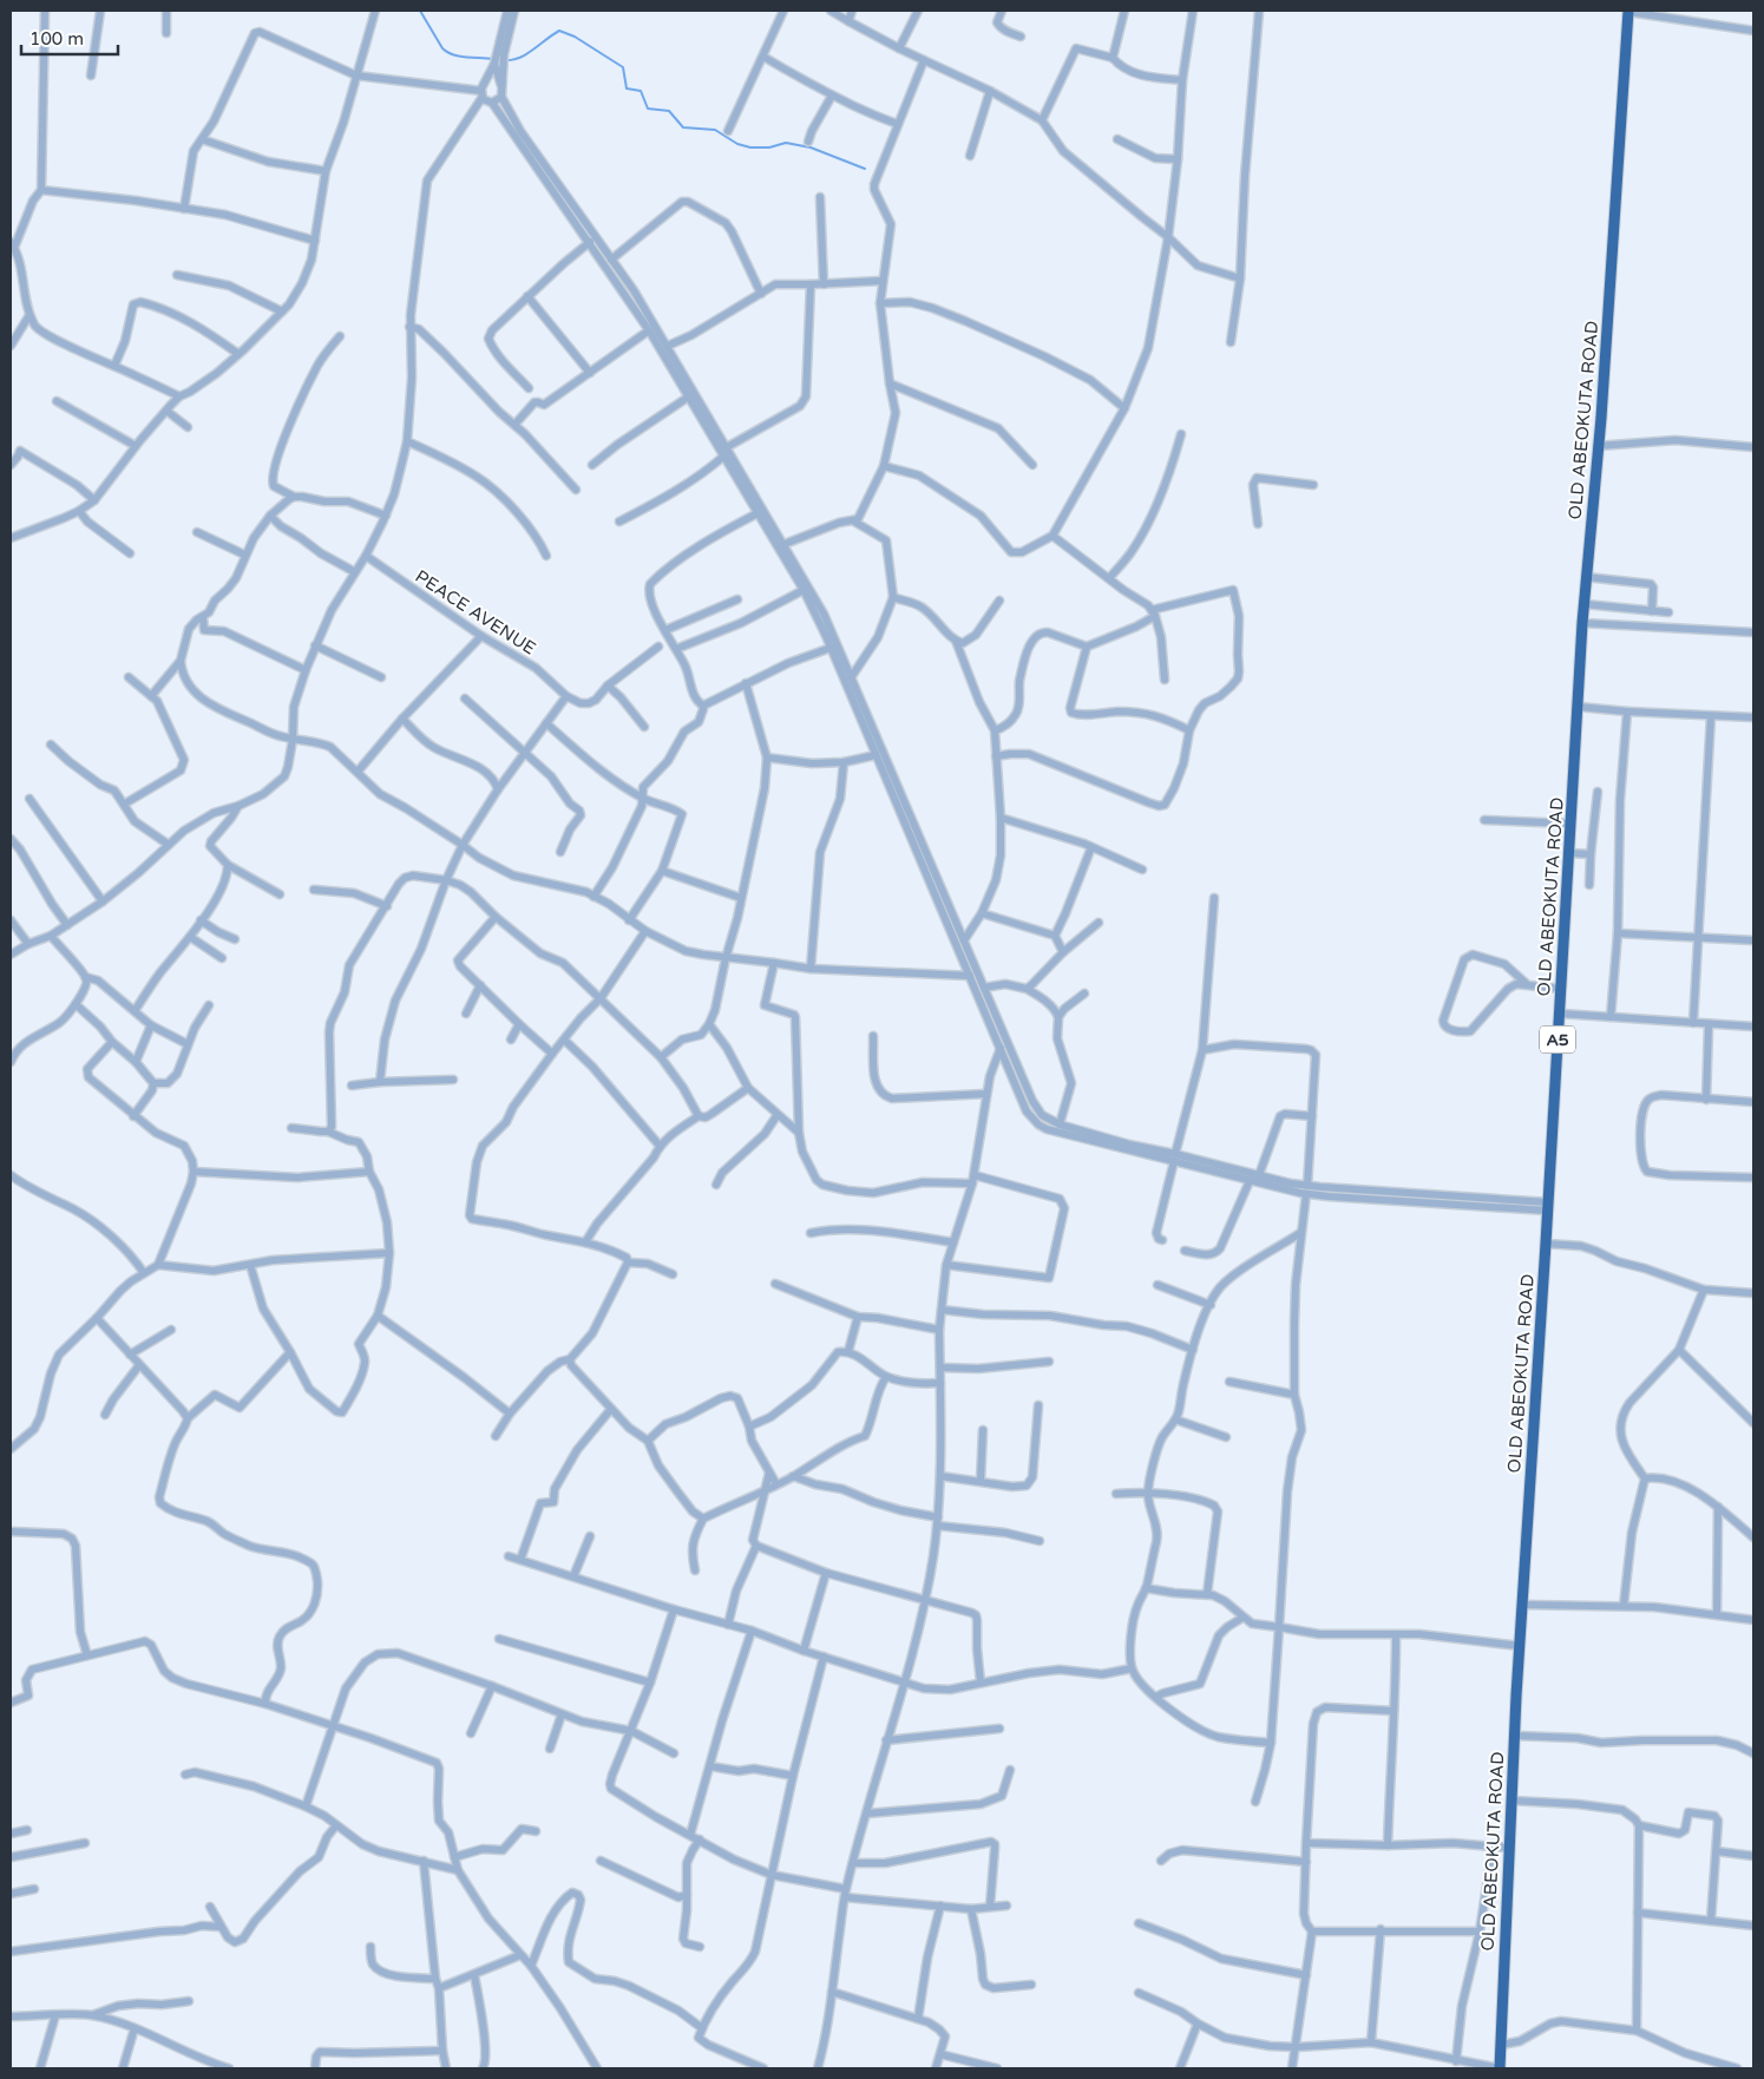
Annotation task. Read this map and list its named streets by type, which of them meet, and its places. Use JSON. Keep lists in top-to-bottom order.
{
  "streets": {
    "highway": ["OLD ABEOKUTA ROAD", "A5"],
    "street": ["PEACE AVENUE"]
  },
  "scale_bar": "100 m"
}
